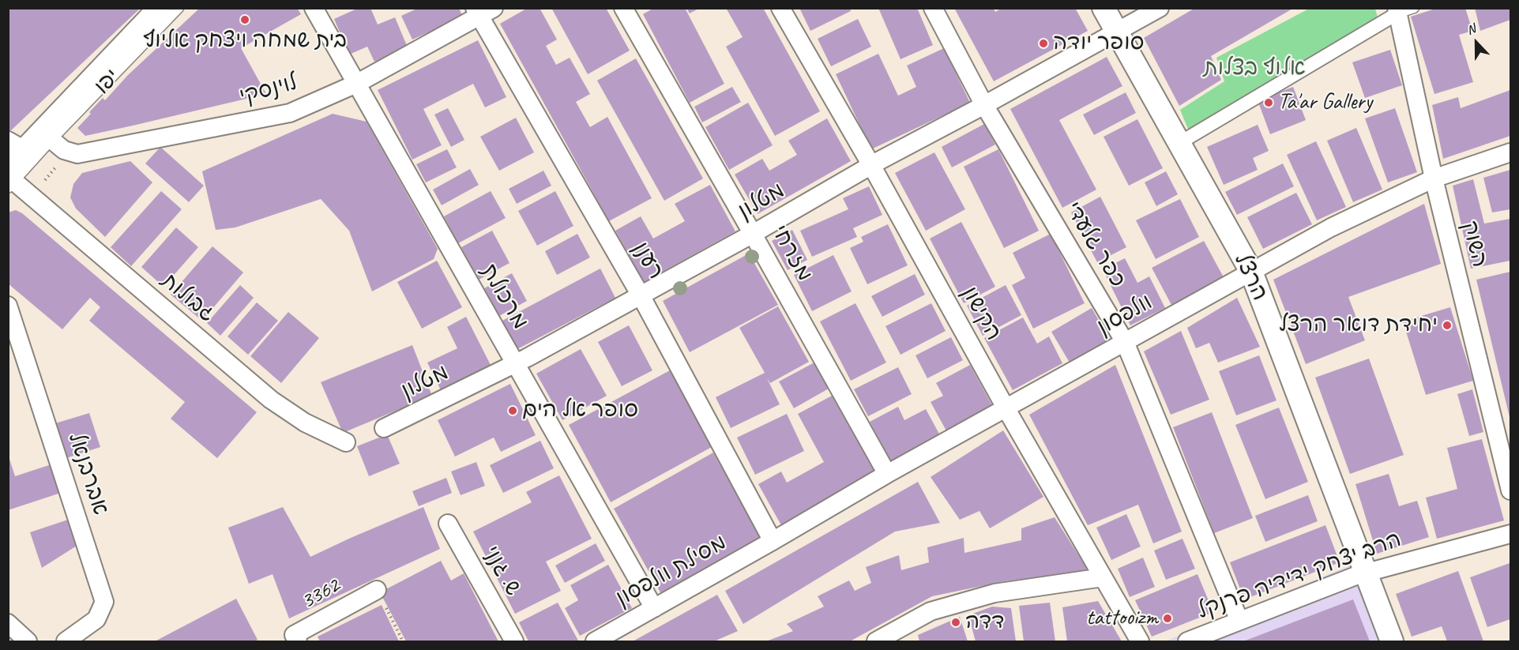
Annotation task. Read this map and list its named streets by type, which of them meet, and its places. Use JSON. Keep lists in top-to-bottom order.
{
  "streets": {
    "street": [
      "יפו",
      "לוינסקי",
      "מטלון",
      "השוק",
      "כפר גלעדי",
      "מזרחי",
      "רענן",
      "הרצל",
      "מרכולת",
      "גבולות",
      "הקישון",
      "וולפסון",
      "אברבנאל",
      "ש. גנני",
      "מסילת וולפסון",
      "הרב יצחק ידידיה פרנקל",
      "3362"
    ]
  },
  "crossings": [
    ["יפו", "גבולות"],
    ["לוינסקי", "רענן"],
    ["לוינסקי", "מרכולת"],
    ["מטלון", "כפר גלעדי"],
    ["מטלון", "מזרחי"],
    ["מטלון", "רענן"],
    ["מטלון", "הרצל"],
    ["מטלון", "מרכולת"],
    ["מטלון", "הקישון"],
    ["השוק", "וולפסון"],
    ["כפר גלעדי", "וולפסון"],
    ["כפר גלעדי", "הרב יצחק ידידיה פרנקל"],
    ["מזרחי", "וולפסון"],
    ["רענן", "וולפסון"],
    ["רענן", "מסילת וולפסון"],
    ["הרצל", "וולפסון"],
    ["הרצל", "הרב יצחק ידידיה פרנקל"],
    ["מרכולת", "מסילת וולפסון"],
    ["הקישון", "וולפסון"],
    ["וולפסון", "מסילת וולפסון"]
  ],
  "parks": ["אלוף בצלות"],
  "places": [
    "בית שמחה ויצחק אליוף",
    "סופר יודה",
    "Ta'ar Gallery",
    "יחידת דואר הרצל",
    "סופר אל הים",
    "tattooizm",
    "דדה"
  ],
  "north": "top"
}
